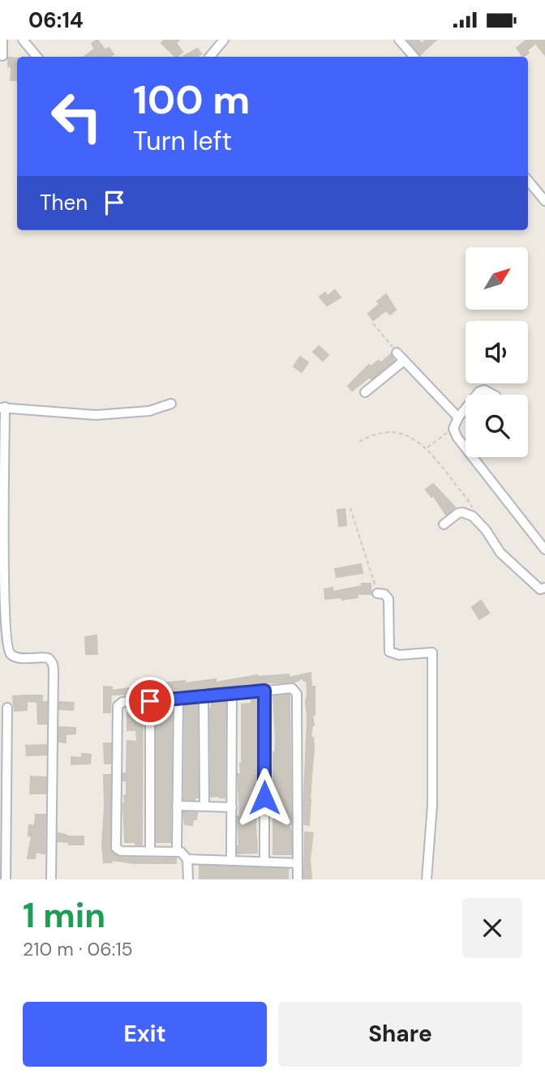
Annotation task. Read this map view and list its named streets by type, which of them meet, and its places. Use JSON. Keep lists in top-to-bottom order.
{
  "north": "top right",
  "page": {
    "status": "06:14",
    "turn": ["100 m", "Turn left"],
    "then": "Then",
    "heading": ["1 min", "210 m · 06:15"],
    "buttons": ["Exit", "Share"]
  }
}
